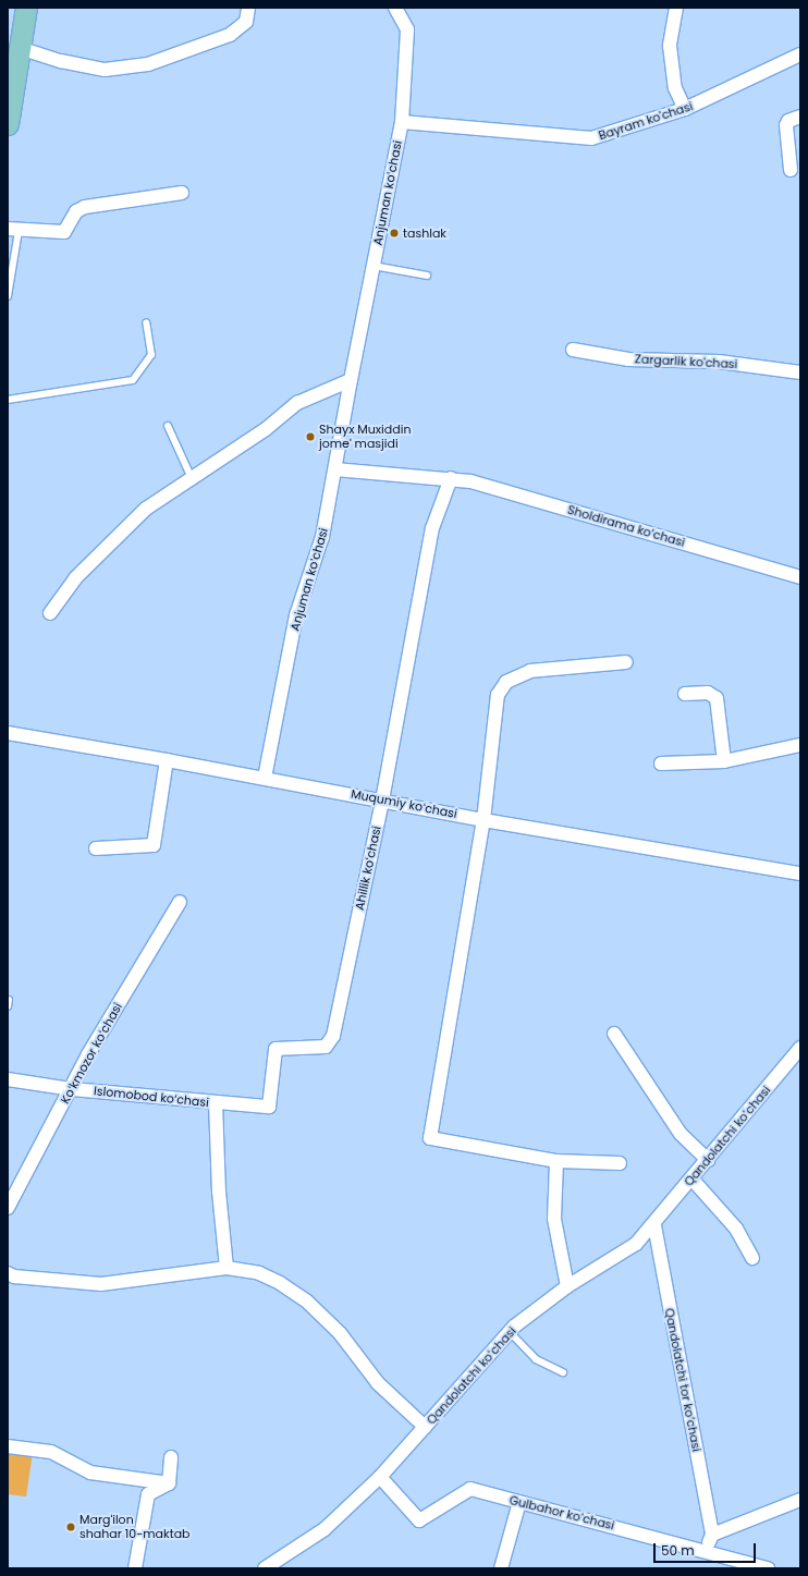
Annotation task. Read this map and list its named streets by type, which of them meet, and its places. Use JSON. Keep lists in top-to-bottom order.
{
  "streets": {
    "street": [
      "Bayram ko'chasi",
      "Anjuman koʻchasi",
      "Zargarlik ko'chasi",
      "Sholdirama ko‘chasi",
      "Muqumiy koʻchasi",
      "Ahillik koʻchasi",
      "Koʻkmozor koʻchasi",
      "Islomobod ko‘chasi",
      "Qandolatchi koʻchasi",
      "Qandolatchi tor ko‘chasi",
      "Gulbahor koʻchasi"
    ]
  },
  "crossings": [
    ["Bayram ko'chasi", "Anjuman koʻchasi"],
    ["Anjuman koʻchasi", "Sholdirama ko‘chasi"],
    ["Anjuman koʻchasi", "Muqumiy koʻchasi"],
    ["Sholdirama ko‘chasi", "Ahillik koʻchasi"],
    ["Muqumiy koʻchasi", "Ahillik koʻchasi"],
    ["Ahillik koʻchasi", "Islomobod ko‘chasi"],
    ["Koʻkmozor koʻchasi", "Islomobod ko‘chasi"],
    ["Qandolatchi koʻchasi", "Qandolatchi tor ko‘chasi"],
    ["Qandolatchi koʻchasi", "Gulbahor koʻchasi"]
  ],
  "places": ["tashlak", "Shayx Muxiddin jome' masjidi", "Marg'ilon shahar 10-maktab"],
  "scale_bar": "50 m"
}
